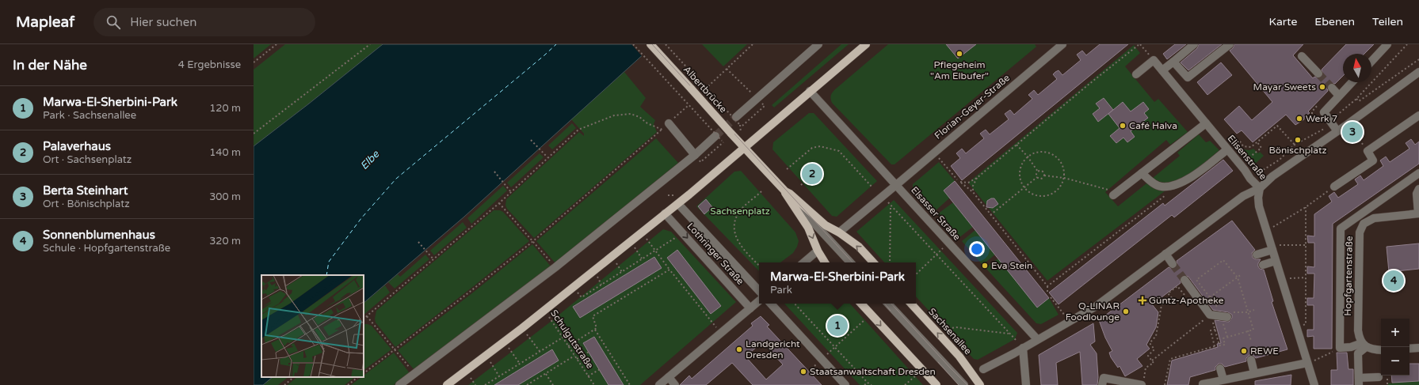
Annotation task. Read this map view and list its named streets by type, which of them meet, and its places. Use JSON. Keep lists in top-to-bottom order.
{
  "streets": {
    "main road": ["Albertbrücke", "Sachsenallee"],
    "street": [
      "Florian-Geyer-Straße",
      "Elisenstraße",
      "Elsasser Straße",
      "Lothringer Straße",
      "Hopfgartenstraße"
    ],
    "path": ["Schulgutstraße"]
  },
  "crossings": [
    ["Florian-Geyer-Straße", "Elsasser Straße"]
  ],
  "water": ["Elbe"],
  "parks": ["Sachsenplatz"],
  "places": {
    "other": [
      "Pflegeheim \"Am Elbufer\"",
      "Mayar Sweets",
      "Werk 7",
      "Café Halva",
      "Bönischplatz",
      "Eva Stein",
      "Q-LINAR Foodlounge",
      "Landgericht Dresden",
      "REWE",
      "Staatsanwaltschaft Dresden"
    ],
    "health": ["Güntz-Apotheke"]
  },
  "north": "top",
  "page": {
    "header": "Mapleaf",
    "search": "Hier suchen",
    "nav": ["Karte", "Ebenen", "Teilen"],
    "heading": ["In der Nähe", "4 Ergebnisse"],
    "list": [
      {
        "mark": "1",
        "name": "Marwa-El-Sherbini-Park",
        "note": "Park · Sachsenallee",
        "value": "120 m"
      },
      {
        "mark": "2",
        "name": "Palaverhaus",
        "note": "Ort · Sachsenplatz",
        "value": "140 m"
      },
      {
        "mark": "3",
        "name": "Berta Steinhart",
        "note": "Ort · Bönischplatz",
        "value": "300 m"
      },
      {
        "mark": "4",
        "name": "Sonnenblumenhaus",
        "note": "Schule · Hopfgartenstraße",
        "value": "320 m"
      }
    ],
    "pins": [
      "3",
      "2",
      "4",
      "1"
    ],
    "popup": ["Marwa-El-Sherbini-Park", "Park"],
    "map_buttons": ["+", "−"]
  }
}
